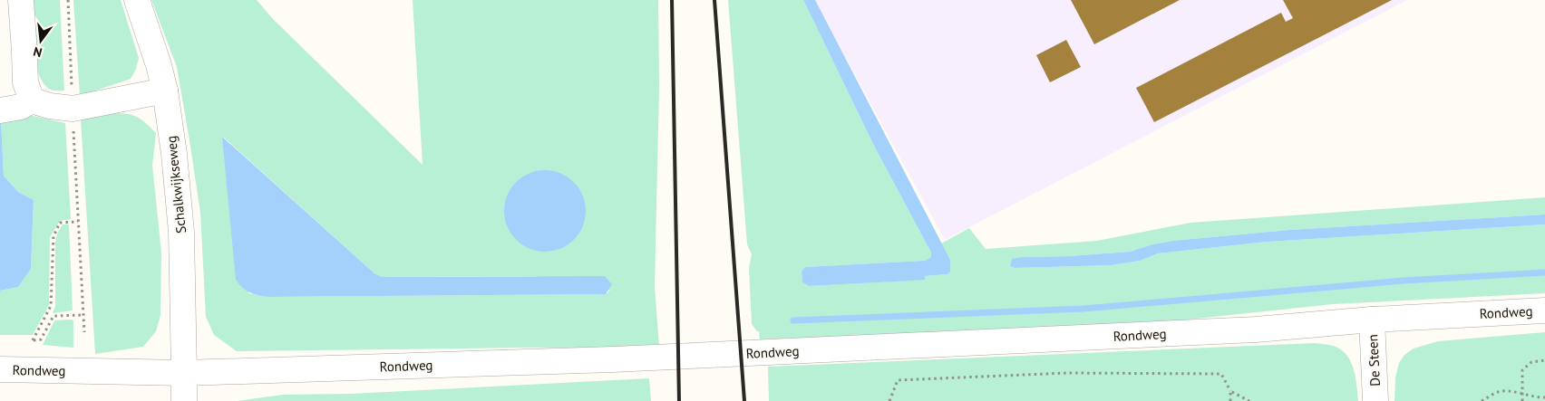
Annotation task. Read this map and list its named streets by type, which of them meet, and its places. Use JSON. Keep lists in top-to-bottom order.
{
  "streets": {
    "main road": ["Schalkwijkseweg", "Rondweg", "De Steen"]
  },
  "crossings": [
    ["Schalkwijkseweg", "Rondweg"],
    ["Rondweg", "De Steen"]
  ],
  "north": "bottom"
}
